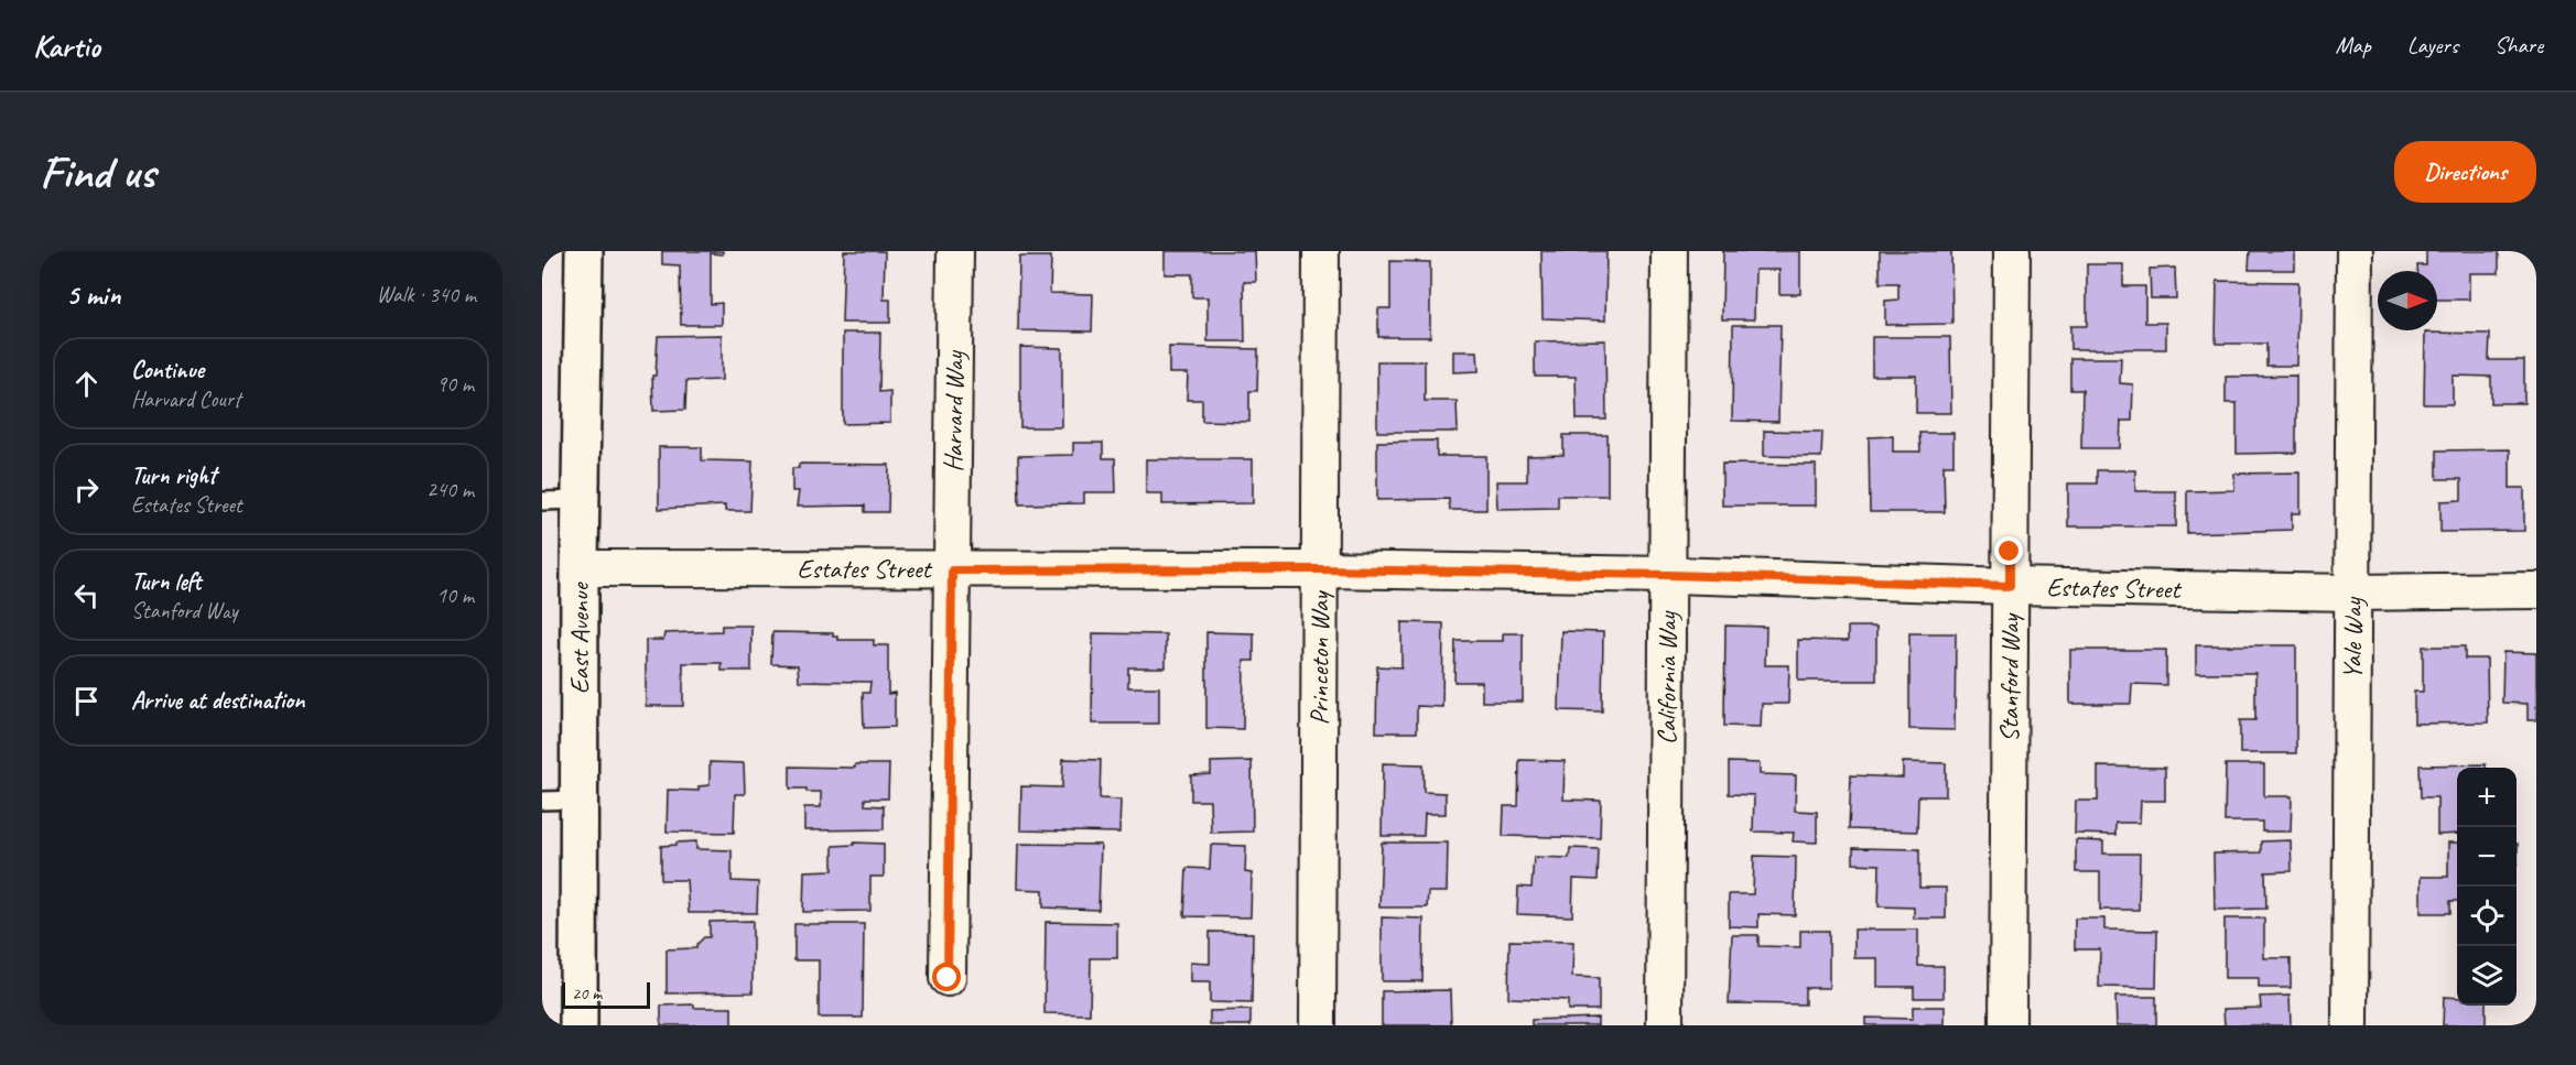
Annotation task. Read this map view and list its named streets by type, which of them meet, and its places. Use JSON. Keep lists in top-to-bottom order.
{
  "streets": {
    "main road": ["East Avenue"],
    "street": [
      "Harvard Way",
      "Estates Street",
      "Yale Way",
      "Princeton Way",
      "Stanford Way",
      "California Way"
    ]
  },
  "crossings": [
    ["Harvard Way", "Estates Street"],
    ["Estates Street", "East Avenue"],
    ["Estates Street", "Yale Way"],
    ["Estates Street", "Princeton Way"],
    ["Estates Street", "Stanford Way"],
    ["Estates Street", "California Way"]
  ],
  "scale_bar": "20 m",
  "north": "right",
  "page": {
    "header": "Kartio",
    "nav": ["Map", "Layers", "Share"],
    "buttons": "Directions",
    "title": "Find us",
    "heading": ["5 min", "Walk · 340 m"],
    "list": [
      ["Continue", "Harvard Court", "90 m"],
      ["Turn right", "Estates Street", "240 m"],
      ["Turn left", "Stanford Way", "10 m"],
      "Arrive at destination"
    ],
    "map_buttons": ["+", "−"],
    "scale": "20 m"
  }
}
